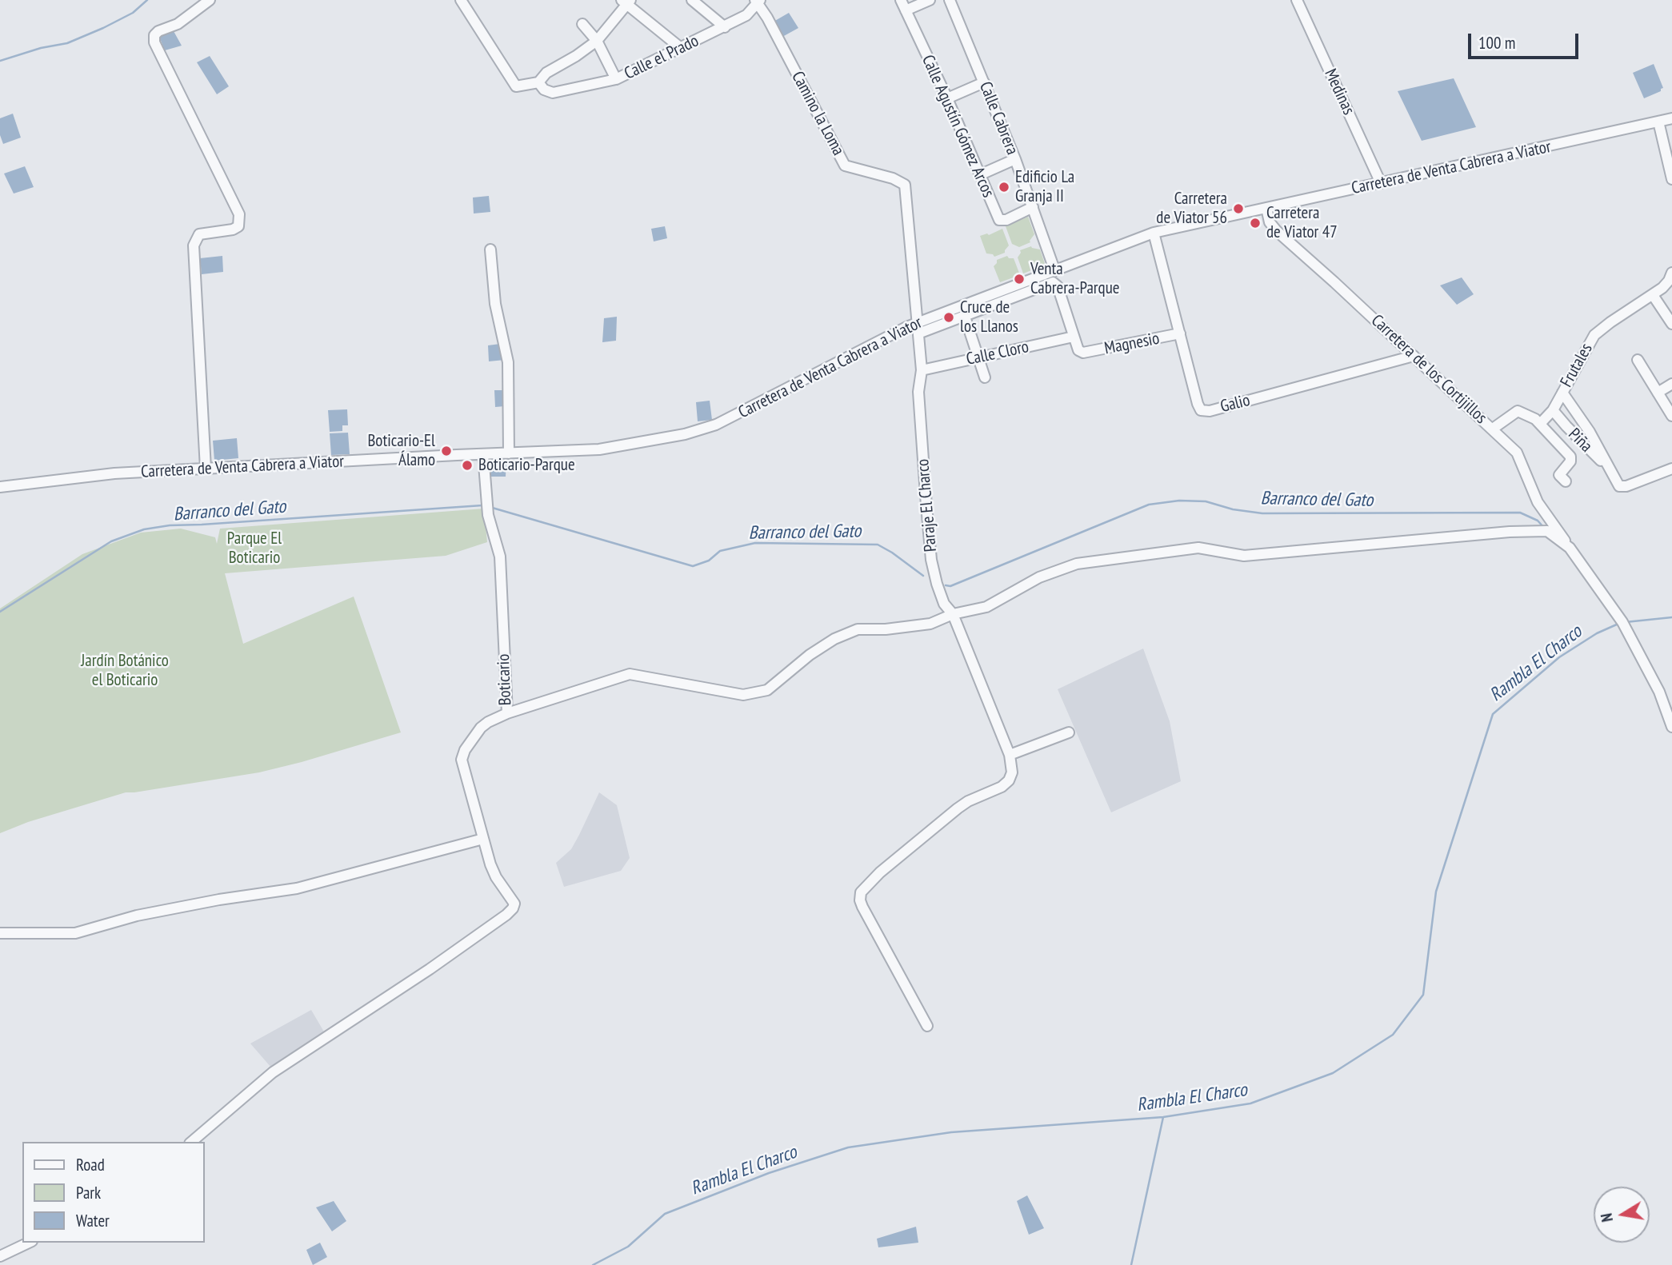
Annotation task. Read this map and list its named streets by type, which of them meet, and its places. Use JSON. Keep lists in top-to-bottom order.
{
  "streets": {
    "street": [
      "Calle el Prado",
      "Medinas",
      "Camino la Loma",
      "Calle Cabrera",
      "Calle Agustín Gómez Arcos",
      "Carretera de Venta Cabrera a Viator",
      "Magnesio",
      "Calle Cloro",
      "Frutales",
      "Carretera de los Cortijillos",
      "Galio",
      "Piña",
      "Paraje El Charco",
      "Boticario"
    ]
  },
  "crossings": [
    ["Calle el Prado", "Camino la Loma"],
    ["Medinas", "Carretera de Venta Cabrera a Viator"],
    ["Camino la Loma", "Carretera de Venta Cabrera a Viator"],
    ["Camino la Loma", "Paraje El Charco"],
    ["Calle Cabrera", "Calle Agustín Gómez Arcos"],
    ["Calle Cabrera", "Carretera de Venta Cabrera a Viator"],
    ["Carretera de Venta Cabrera a Viator", "Carretera de los Cortijillos"],
    ["Carretera de Venta Cabrera a Viator", "Galio"],
    ["Carretera de Venta Cabrera a Viator", "Paraje El Charco"],
    ["Carretera de Venta Cabrera a Viator", "Boticario"],
    ["Magnesio", "Calle Cloro"],
    ["Magnesio", "Galio"],
    ["Calle Cloro", "Paraje El Charco"],
    ["Frutales", "Piña"],
    ["Carretera de los Cortijillos", "Galio"]
  ],
  "water": ["Barranco del Gato", "Rambla El Charco"],
  "parks": ["Parque El Boticario", "Jardín Botánico el Boticario"],
  "places": [
    "Edificio La Granja II",
    "Carretera de Viator 56",
    "Carretera de Viator 47",
    "Venta Cabrera-Parque",
    "Cruce de los Llanos",
    "Boticario-El Álamo",
    "Boticario-Parque"
  ],
  "legend": ["Road", "Park", "Water"],
  "scale_bar": "100 m",
  "north": "left"
}
